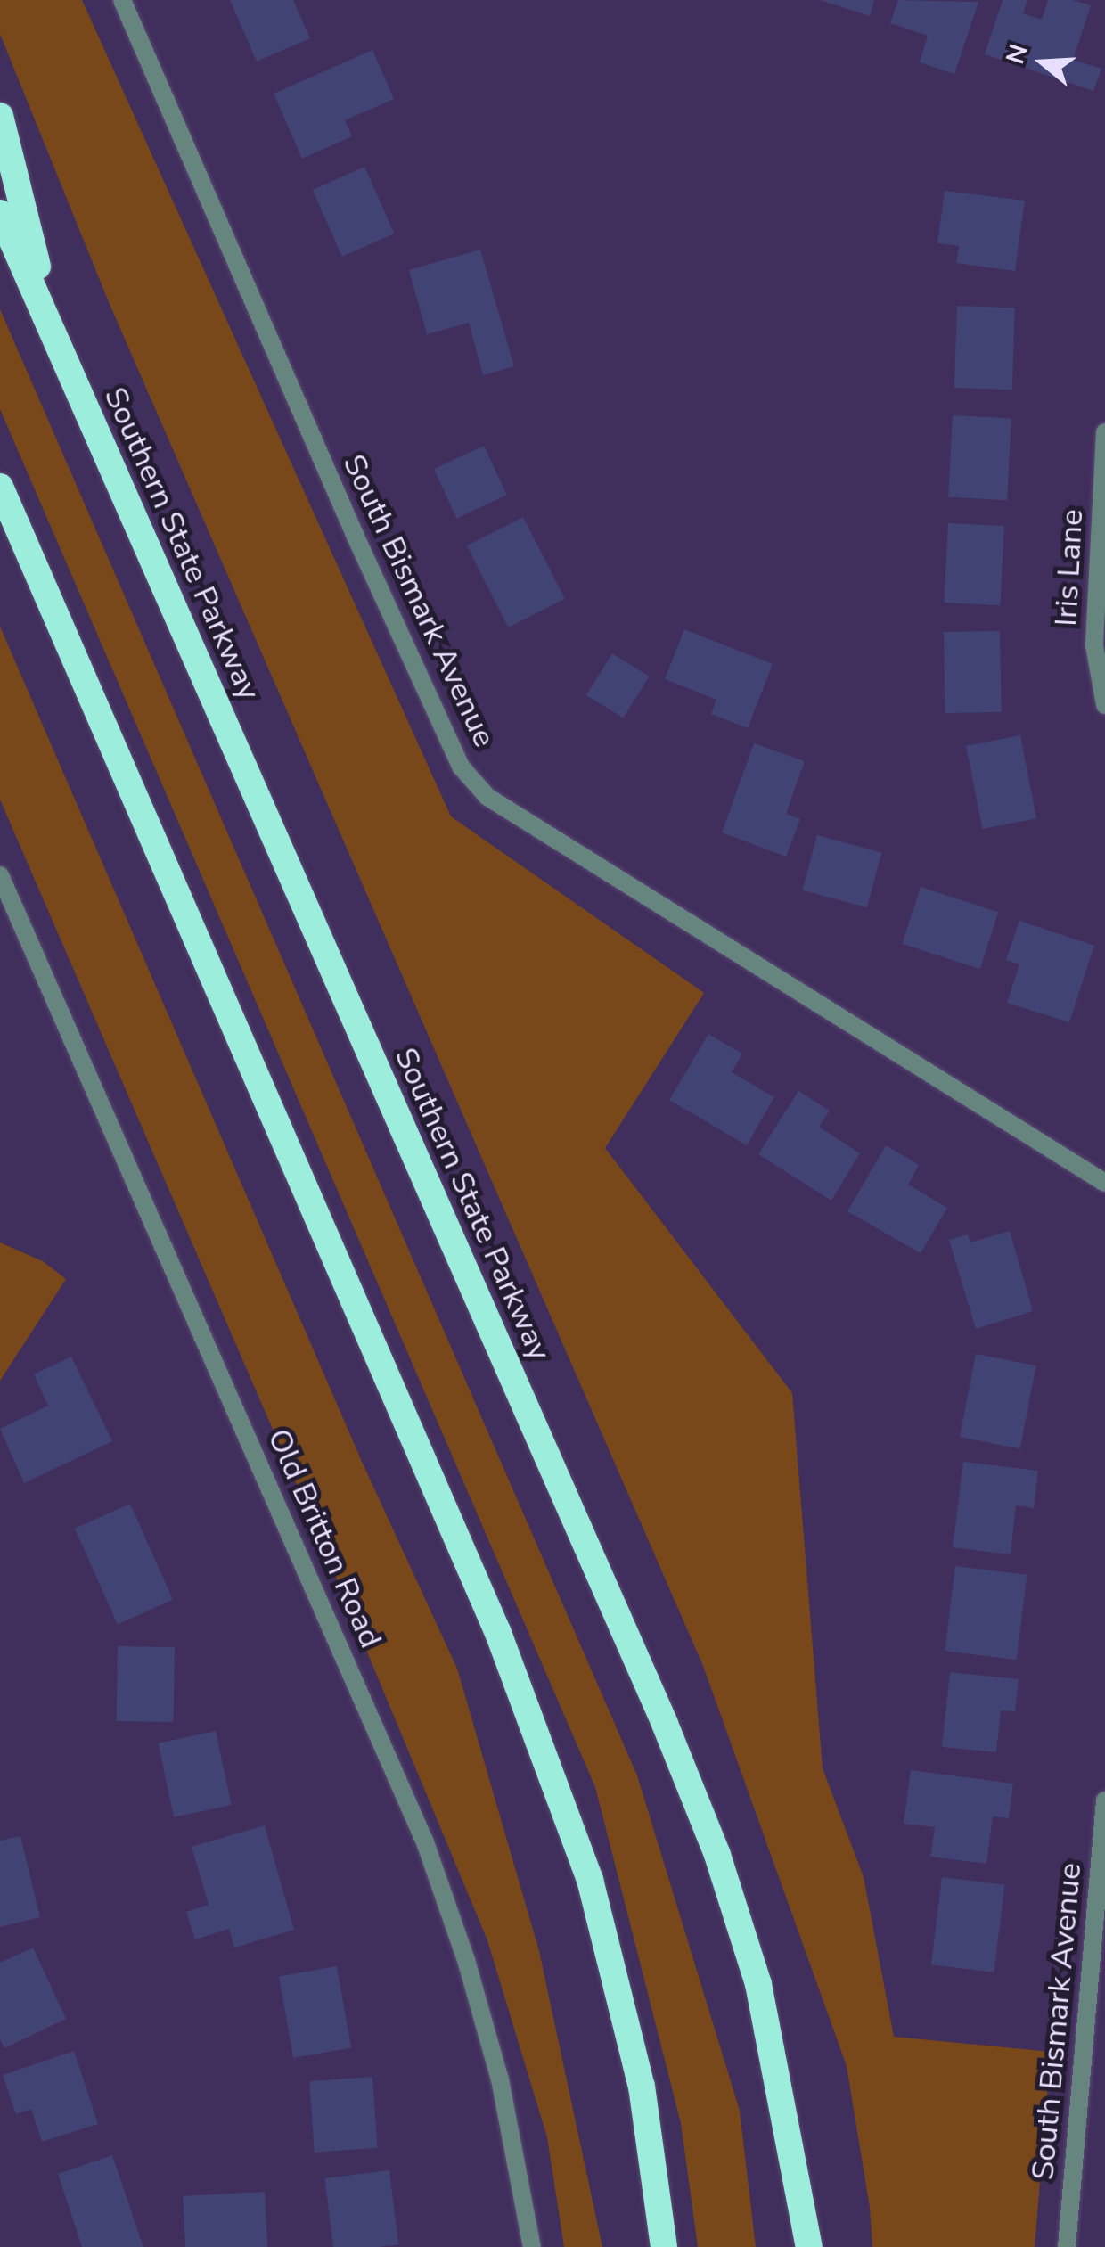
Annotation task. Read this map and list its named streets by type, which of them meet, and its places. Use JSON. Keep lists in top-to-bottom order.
{
  "streets": {
    "highway": ["Southern State Parkway"],
    "street": ["Iris Lane", "South Bismark Avenue", "Old Britton Road"]
  },
  "north": "left"
}
